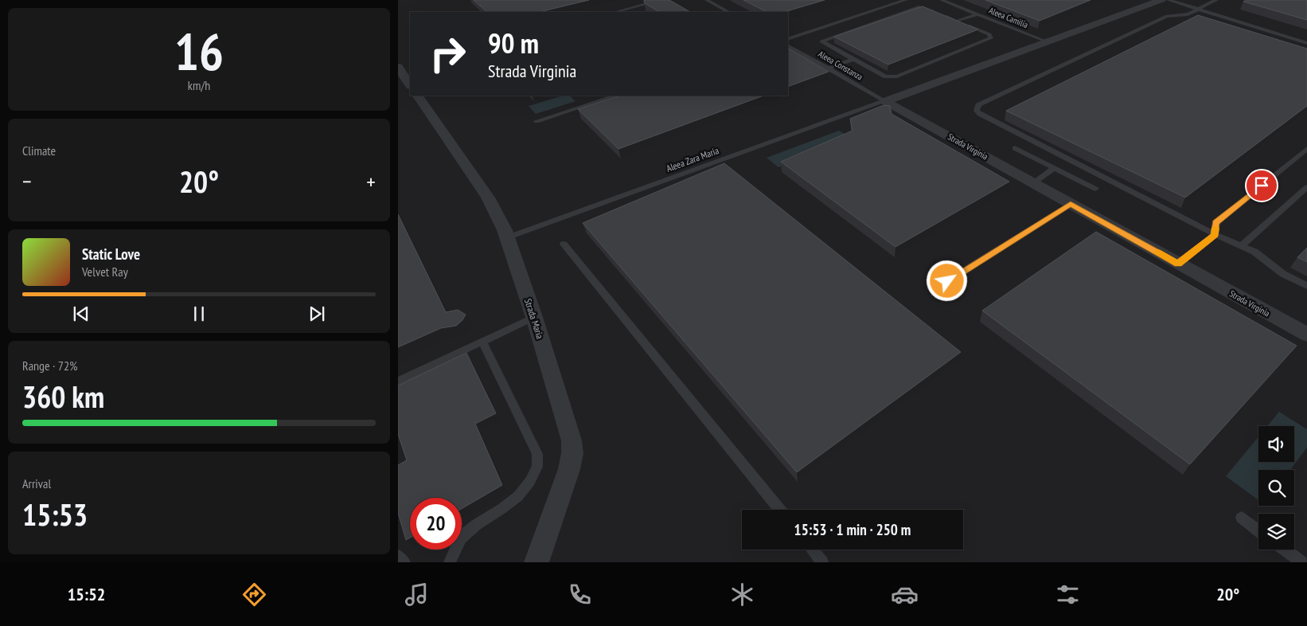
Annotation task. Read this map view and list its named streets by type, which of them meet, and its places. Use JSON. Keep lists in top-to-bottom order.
{
  "streets": {
    "street": ["Strada Virginia", "Strada Maria"],
    "lane": ["Aleea Camilia", "Aleea Constanza", "Aleea Zara Maria"]
  },
  "crossings": [
    ["Aleea Constanza", "Strada Virginia"],
    ["Aleea Constanza", "Aleea Zara Maria"],
    ["Strada Virginia", "Aleea Zara Maria"],
    ["Aleea Zara Maria", "Strada Maria"]
  ],
  "page": {
    "tile": [
      ["16", "km/h"],
      "Climate",
      ["Range · 72%", "360 km"],
      ["Arrival", "15:53"]
    ],
    "turn": ["90 m", "Strada Virginia"],
    "heat": ["−", "20°", "+"],
    "song": ["Static Love", "Velvet Ray"],
    "limit": "20",
    "trip": "15:53 · 1 min · 250 m",
    "tabs": ["15:52", "20°"]
  }
}
